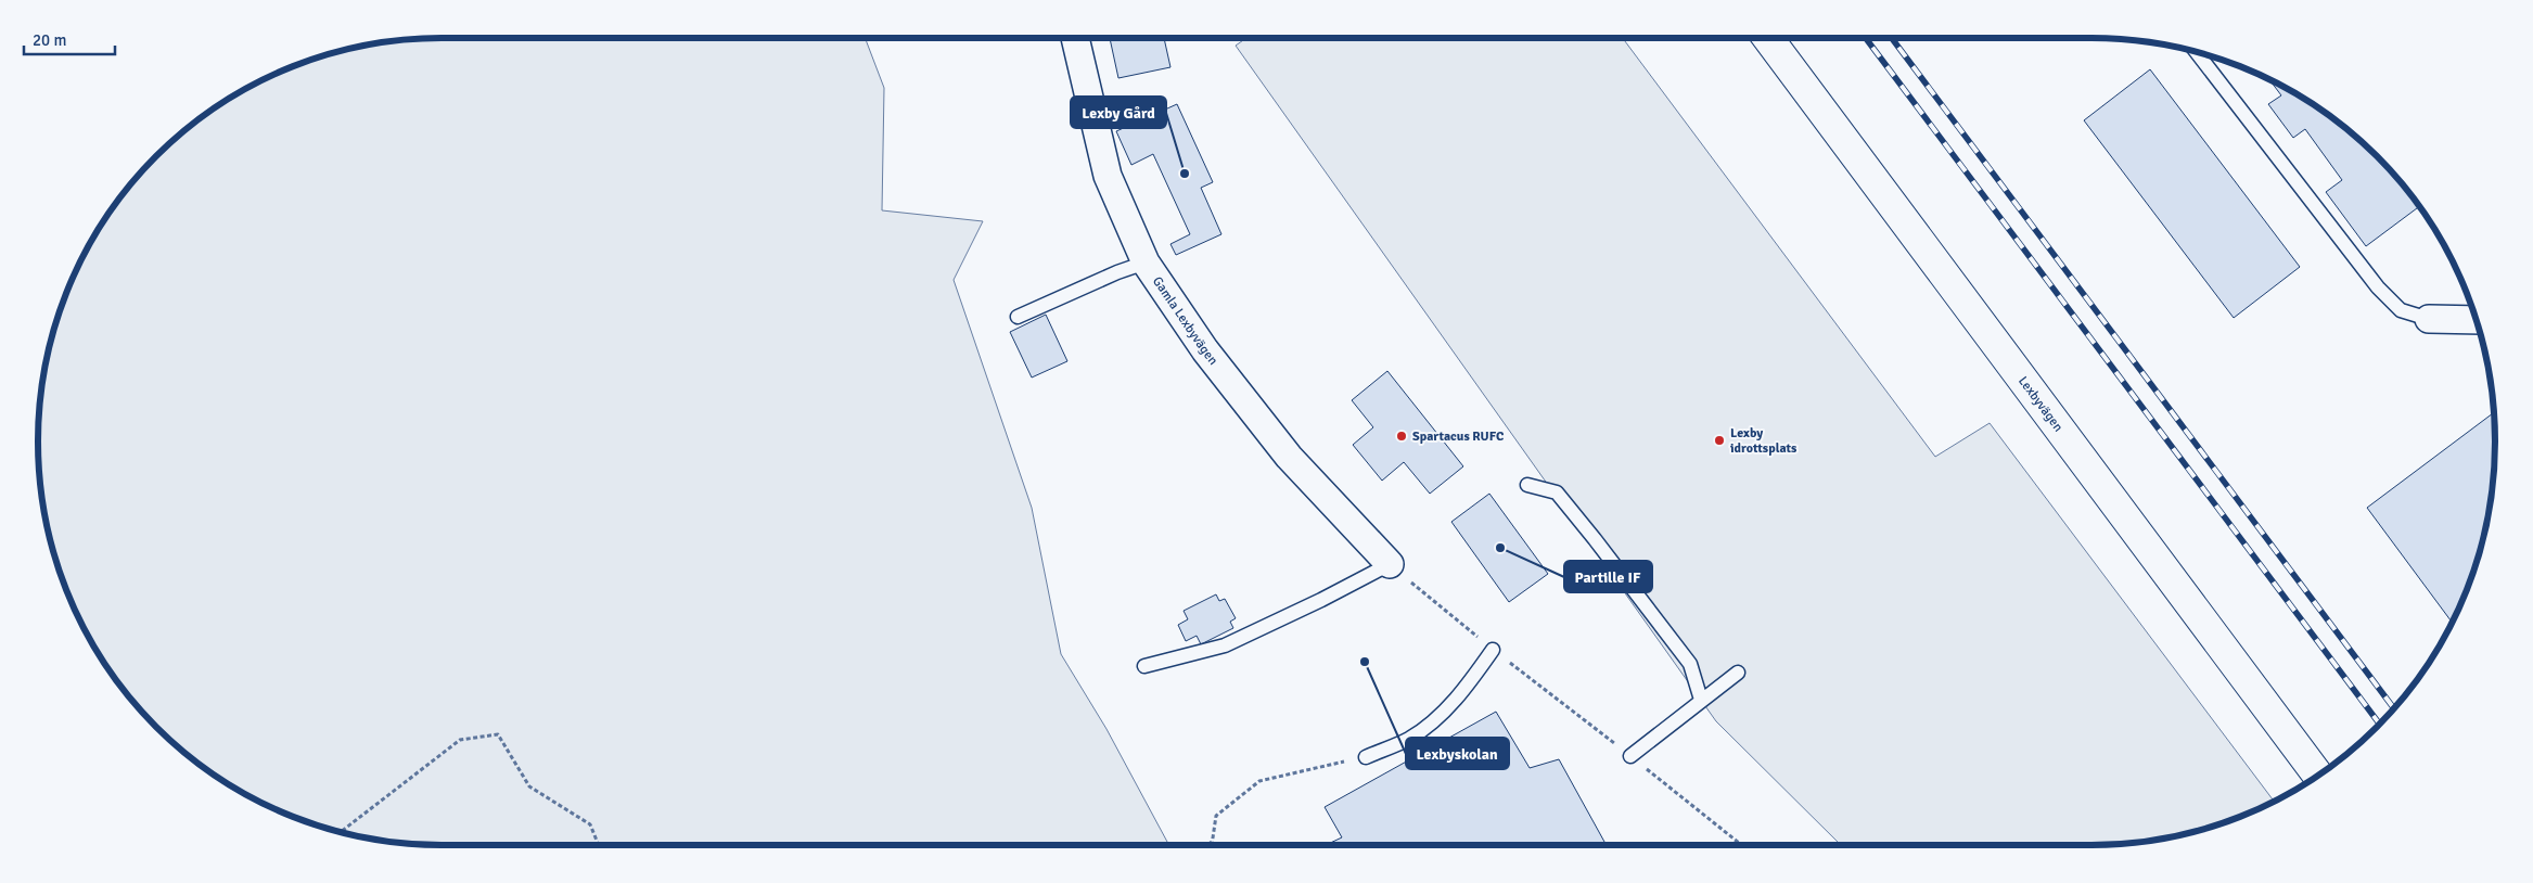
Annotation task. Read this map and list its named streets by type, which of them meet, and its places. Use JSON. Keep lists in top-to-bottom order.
{
  "streets": {
    "street": ["Gamla Lexbyvägen", "Lexbyvägen"]
  },
  "places": [
    "Lexby Gård",
    "Spartacus RUFC",
    "Lexby idrottsplats",
    "Partille IF",
    "Lexbyskolan"
  ],
  "scale_bar": "20 m"
}
